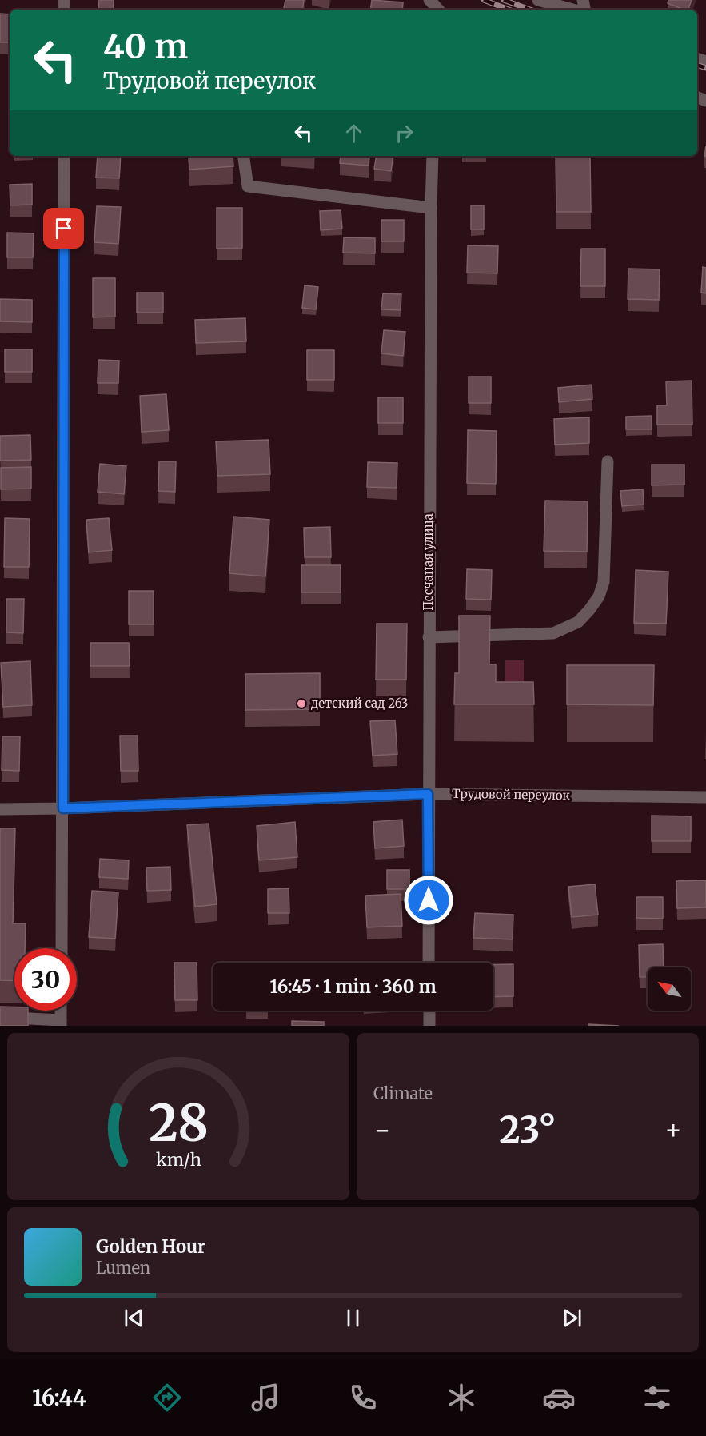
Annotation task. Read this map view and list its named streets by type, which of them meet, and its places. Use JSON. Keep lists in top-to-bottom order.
{
  "streets": {
    "street": ["Песчаная улица", "Трудовой переулок"]
  },
  "crossings": [
    ["Песчаная улица", "Трудовой переулок"]
  ],
  "places": ["детский сад 263"],
  "north": "top left",
  "page": {
    "turn": ["40 m", "Трудовой переулок"],
    "limit": "30",
    "trip": "16:45 · 1 min · 360 m",
    "tile": "Climate",
    "heat": ["−", "23°", "+"],
    "song": ["Golden Hour", "Lumen"],
    "tabs": "16:44",
    "gauge": ["28", "km/h"]
  }
}
